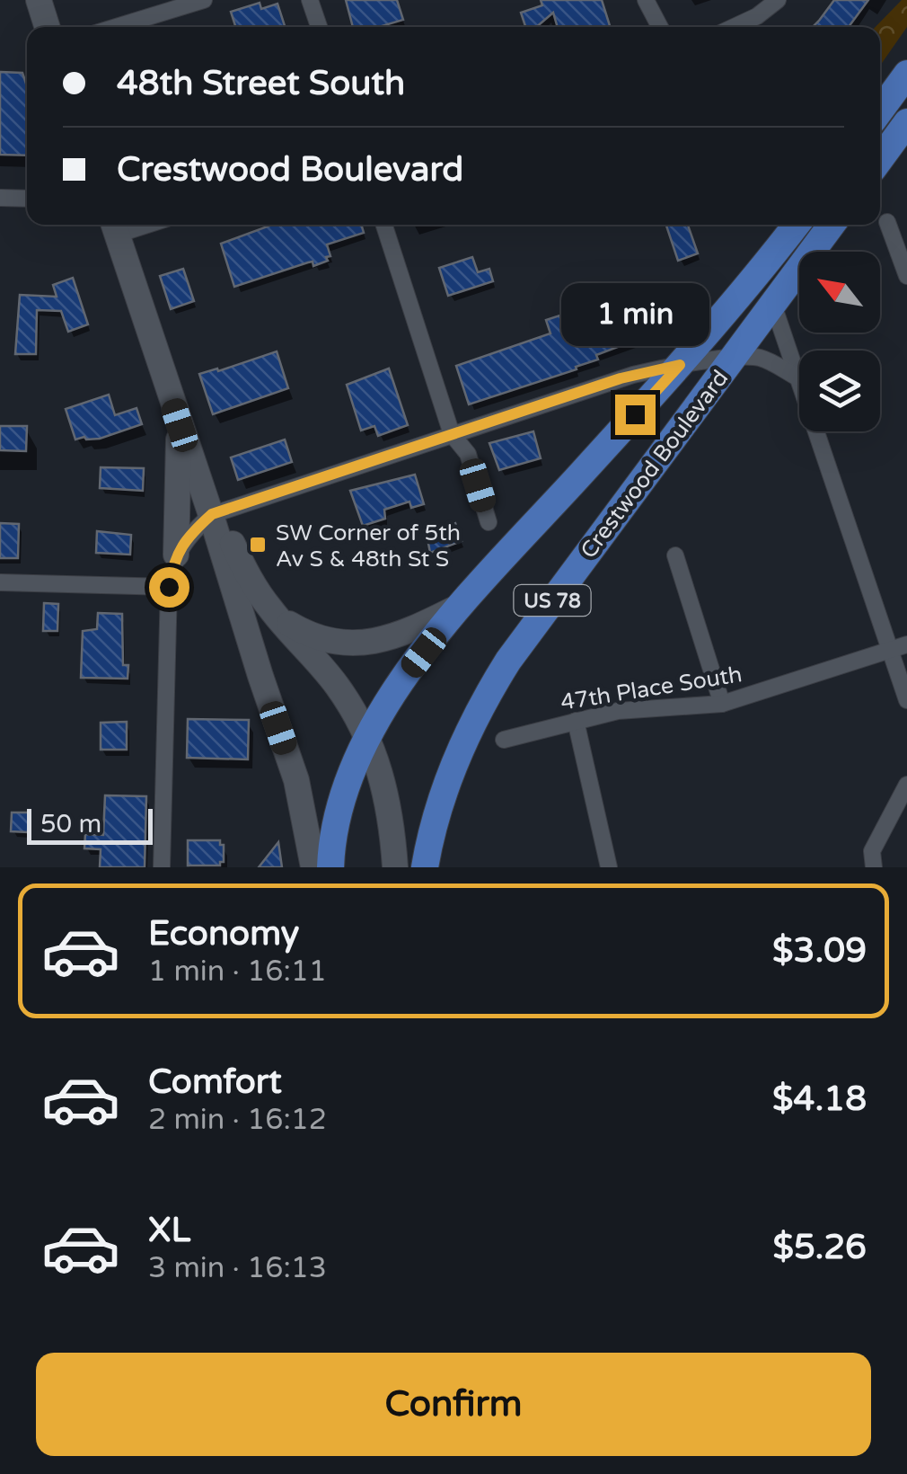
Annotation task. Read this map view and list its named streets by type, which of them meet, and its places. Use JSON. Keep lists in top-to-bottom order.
{
  "streets": {
    "main road": ["Crestwood Boulevard", "US 78"],
    "street": ["47th Place South"]
  },
  "places": {
    "transit": ["SW Corner of 5th Av S & 48th St S"]
  },
  "scale_bar": "50 m",
  "north": "top left",
  "page": {
    "banner": ["48th Street South", "Crestwood Boulevard"],
    "bubble": "1 min",
    "scale": "50 m",
    "list": [
      {
        "name": "Economy",
        "note": "1 min · 16:11",
        "value": "$3.09"
      },
      {
        "name": "Comfort",
        "note": "2 min · 16:12",
        "value": "$4.18"
      },
      {
        "name": "XL",
        "note": "3 min · 16:13",
        "value": "$5.26"
      }
    ],
    "buttons": "Confirm"
  }
}
